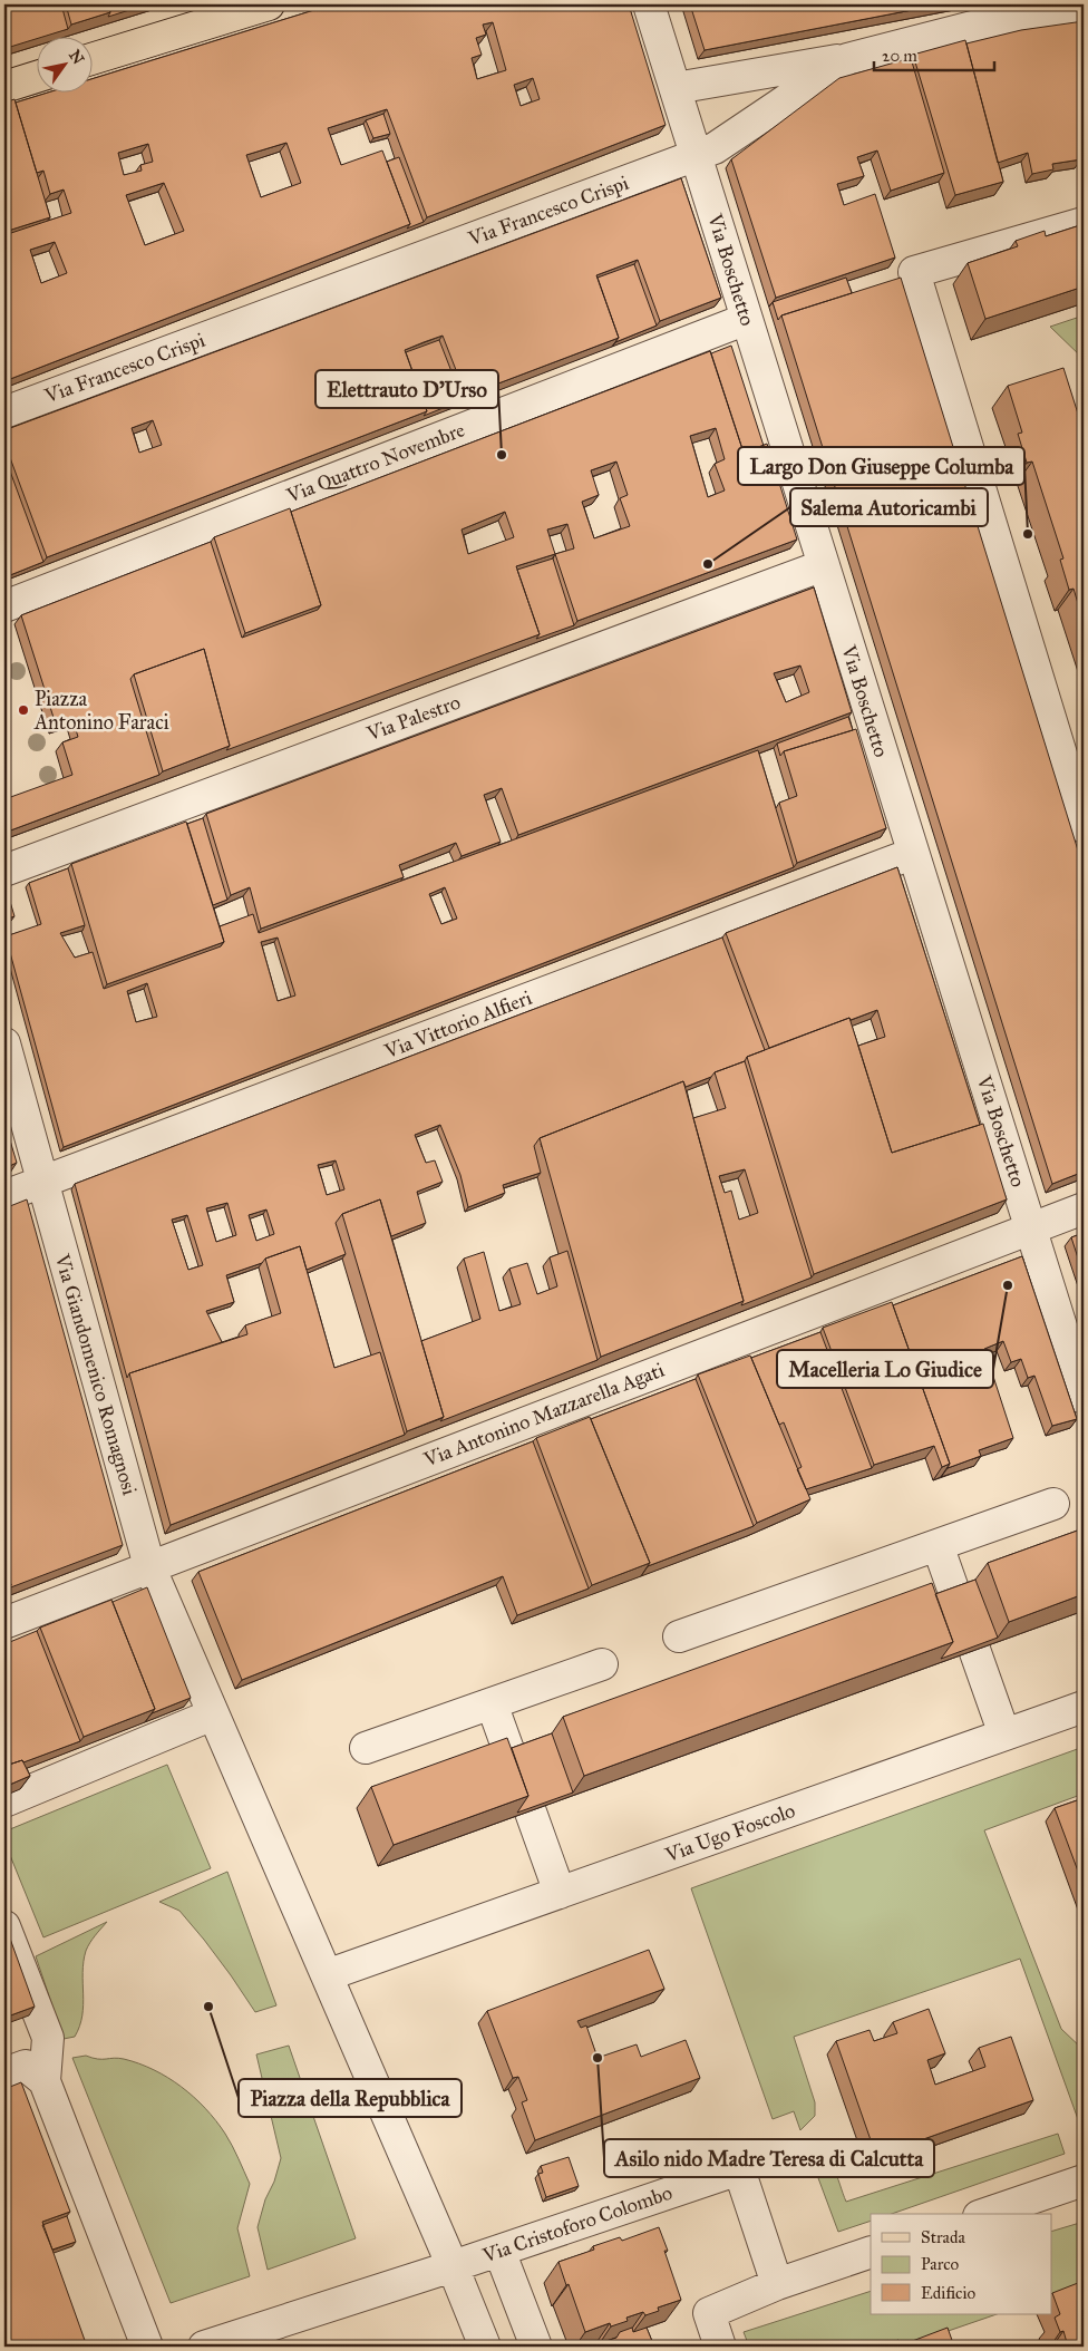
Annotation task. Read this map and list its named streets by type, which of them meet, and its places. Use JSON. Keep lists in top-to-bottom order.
{
  "streets": {
    "street": [
      "Via Francesco Crispi",
      "Via Boschetto",
      "Via Quattro Novembre",
      "Via Palestro",
      "Via Vittorio Alfieri",
      "Via Giandomenico Romagnosi",
      "Via Antonino Mazzarella Agati",
      "Via Ugo Foscolo",
      "Via Cristoforo Colombo"
    ]
  },
  "crossings": [
    ["Via Francesco Crispi", "Via Boschetto"],
    ["Via Boschetto", "Via Quattro Novembre"],
    ["Via Boschetto", "Via Palestro"],
    ["Via Boschetto", "Via Vittorio Alfieri"],
    ["Via Boschetto", "Via Antonino Mazzarella Agati"],
    ["Via Vittorio Alfieri", "Via Giandomenico Romagnosi"],
    ["Via Giandomenico Romagnosi", "Via Antonino Mazzarella Agati"],
    ["Via Giandomenico Romagnosi", "Via Ugo Foscolo"],
    ["Via Giandomenico Romagnosi", "Via Cristoforo Colombo"]
  ],
  "places": [
    "Elettrauto D'Urso",
    "Largo Don Giuseppe Columba",
    "Salema Autoricambi",
    "Piazza Antonino Faraci",
    "Macelleria Lo Giudice",
    "Piazza della Repubblica",
    "Asilo nido Madre Teresa di Calcutta"
  ],
  "legend": ["Strada", "Parco", "Edificio"],
  "scale_bar": "20 m",
  "north": "top right"
}
